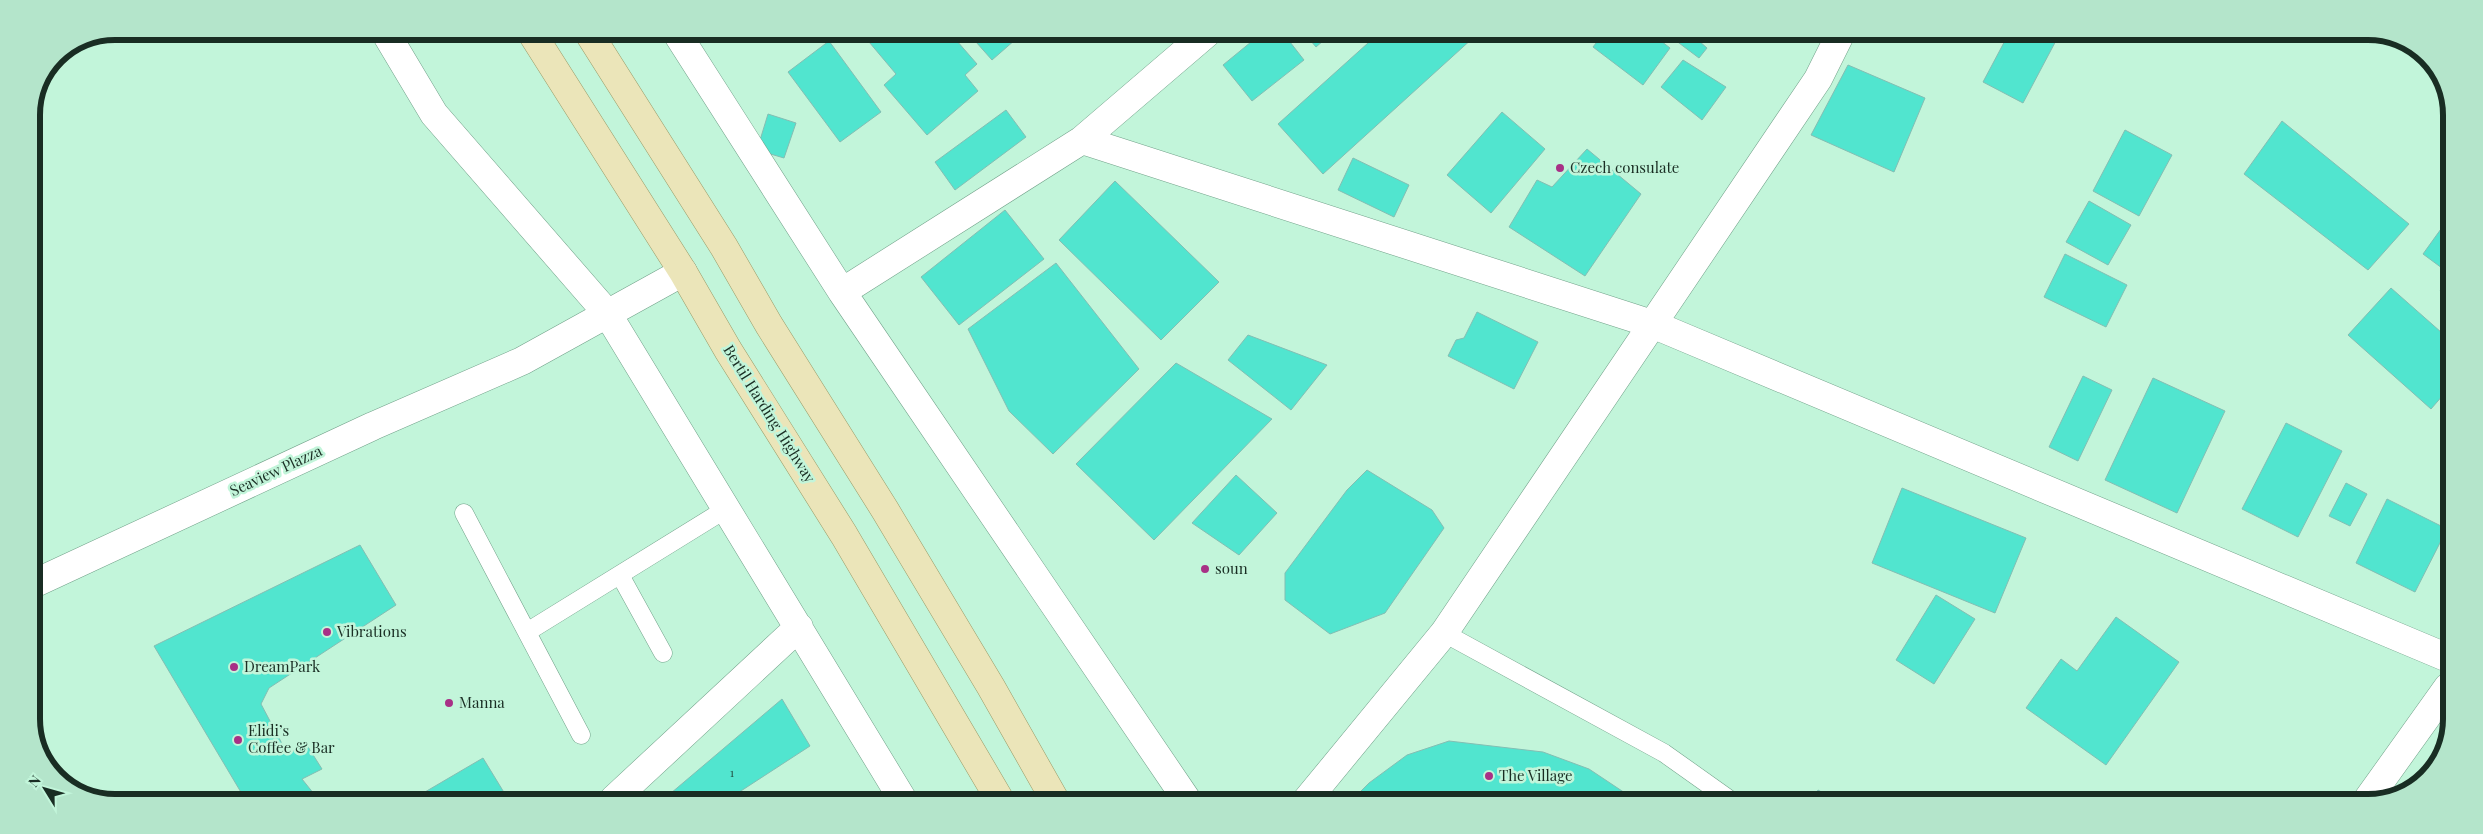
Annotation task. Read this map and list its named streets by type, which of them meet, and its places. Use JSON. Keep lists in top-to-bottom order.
{
  "streets": {
    "main road": ["Bertil Harding Highway"],
    "street": ["Seaview Plazza"]
  },
  "crossings": [
    ["Bertil Harding Highway", "Seaview Plazza"]
  ],
  "places": [
    "Czech consulate",
    "soun",
    "Vibrations",
    "DreamPark",
    "Manna",
    "Elidi’s Coffee & Bar",
    "The Village"
  ],
  "house_numbers": ["1"],
  "north": "top left"
}
